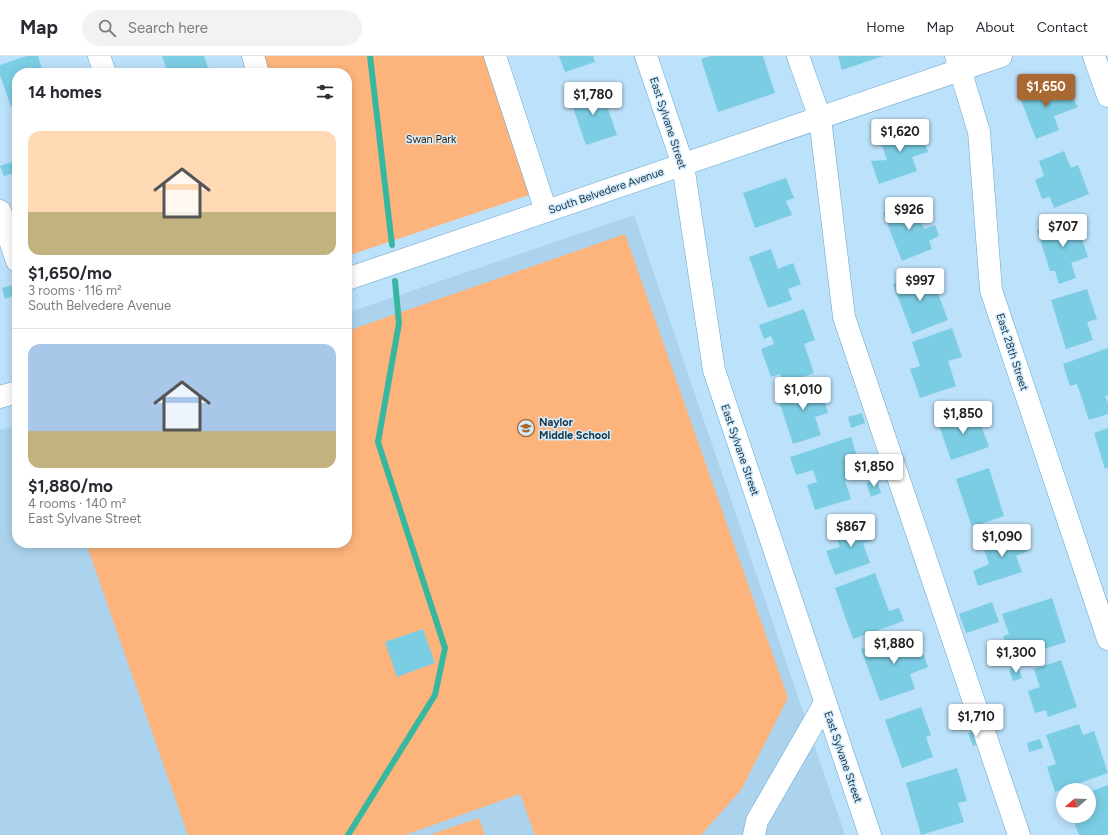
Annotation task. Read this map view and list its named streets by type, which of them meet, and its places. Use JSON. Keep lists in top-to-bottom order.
{
  "streets": {
    "street": ["East Sylvane Street", "South Belvedere Avenue", "East 28th Street"]
  },
  "crossings": [
    ["East Sylvane Street", "South Belvedere Avenue"],
    ["South Belvedere Avenue", "East 28th Street"]
  ],
  "parks": ["Swan Park"],
  "places": {
    "school or university": ["Naylor Middle School"]
  },
  "north": "left",
  "page": {
    "header": "Map",
    "search": "Search here",
    "nav": [
      "Home",
      "Map",
      "About",
      "Contact"
    ],
    "heading": "14 homes",
    "price": [
      "$1,650",
      "$1,780",
      "$1,620",
      "$926",
      "$707",
      "$997",
      "$1,010",
      "$1,850",
      "$1,850",
      "$867",
      "$1,090",
      "$1,880",
      "$1,300",
      "$1,710"
    ],
    "list": [
      {
        "name": "$1,650/mo",
        "note": "3 rooms · 116 m² · South Belvedere Avenue"
      },
      {
        "name": "$1,880/mo",
        "note": "4 rooms · 140 m² · East Sylvane Street"
      }
    ]
  }
}
